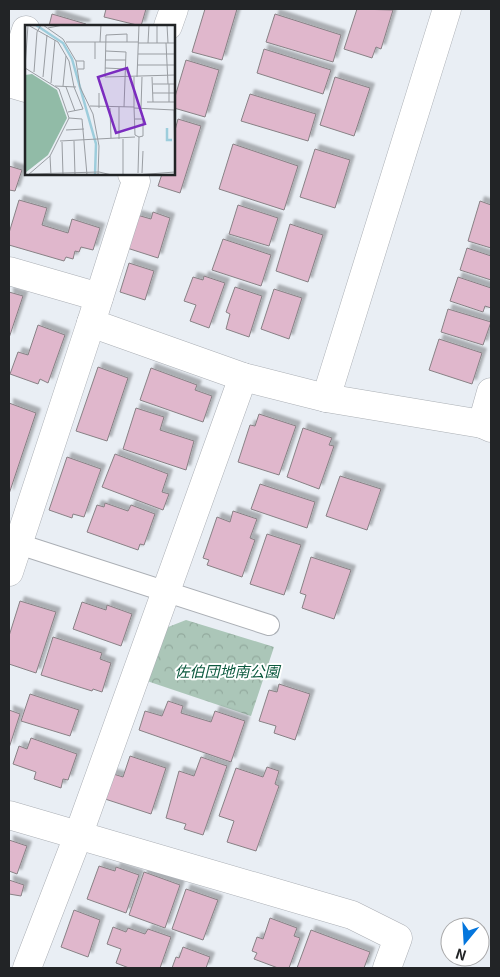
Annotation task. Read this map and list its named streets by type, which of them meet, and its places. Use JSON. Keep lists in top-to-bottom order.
{
  "parks": ["佐伯団地南公園"],
  "north": "bottom"
}
